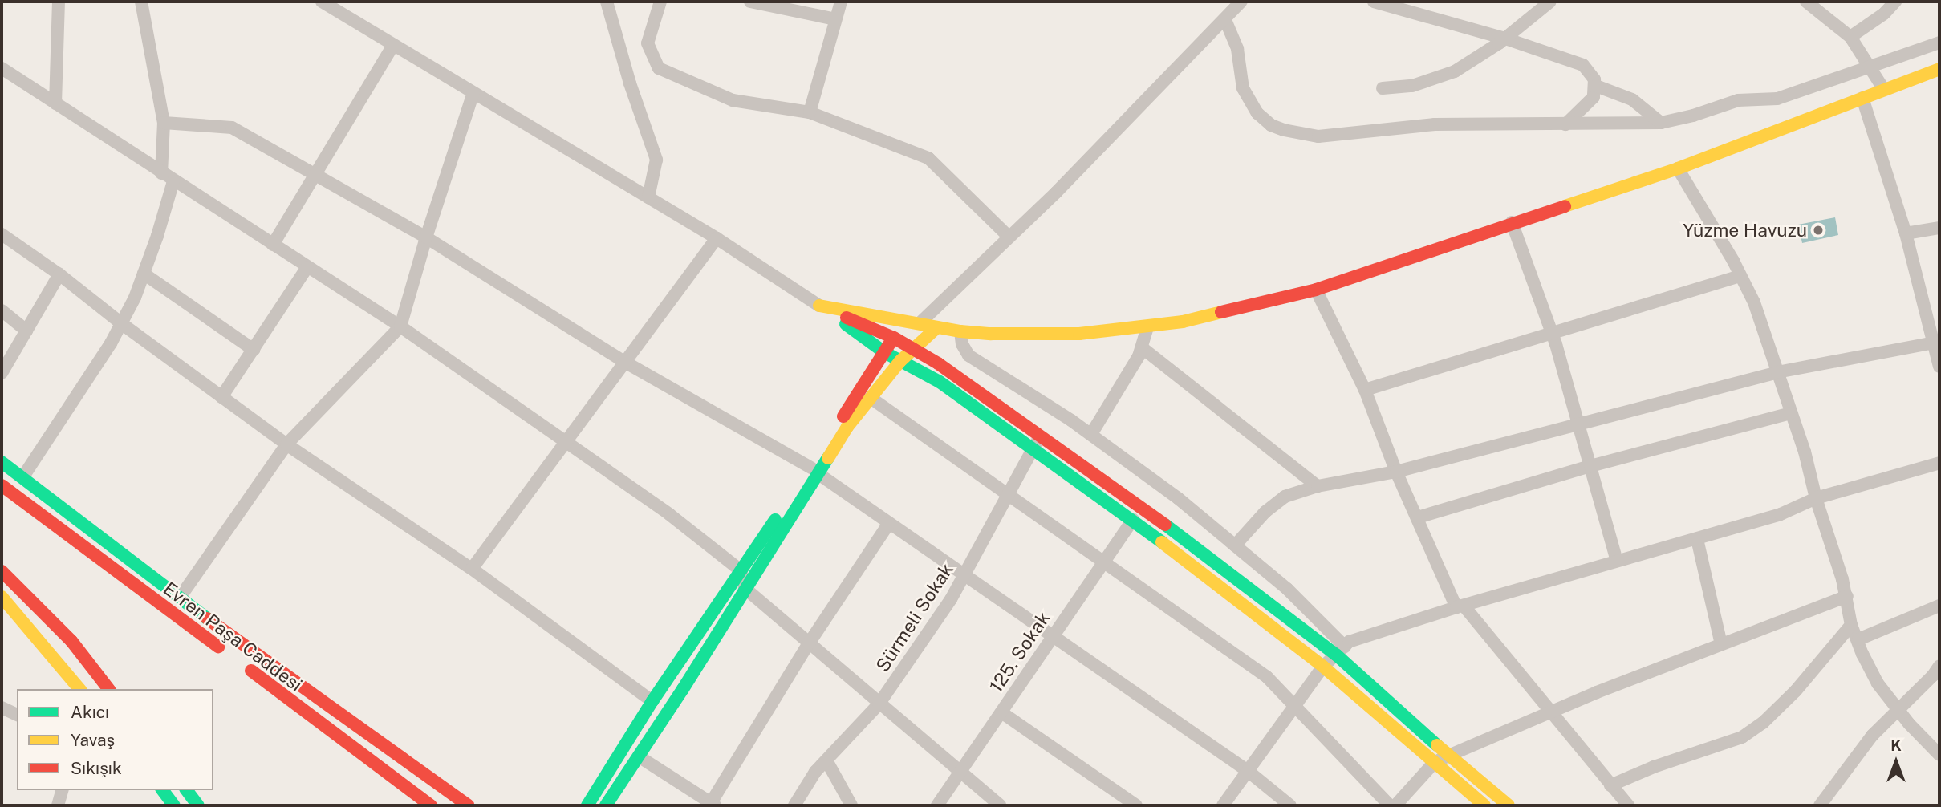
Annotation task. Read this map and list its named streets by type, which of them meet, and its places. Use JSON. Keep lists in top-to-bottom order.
{
  "streets": {
    "main road": ["Evren Paşa Caddesi"],
    "street": ["Sürmeli Sokak", "125. Sokak"]
  },
  "places": ["Yüzme Havuzu"],
  "legend": ["Akıcı", "Yavaş", "Sıkışık"],
  "north": "top"
}
